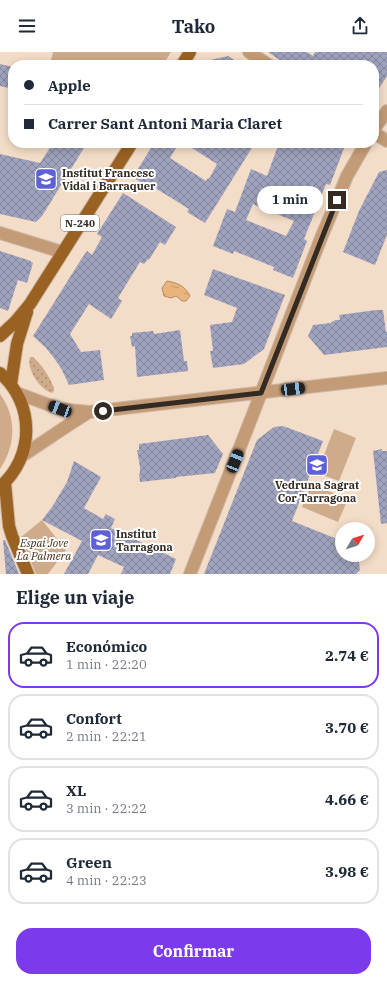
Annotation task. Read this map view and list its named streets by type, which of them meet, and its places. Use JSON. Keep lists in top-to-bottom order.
{
  "streets": {
    "main road": ["N-240"]
  },
  "parks": ["Espai Jove La Palmera"],
  "places": {
    "school or university": ["Institut Francesc Vidal i Barraquer", "Vedruna Sagrat Cor Tarragona", "Institut Tarragona"]
  },
  "north": "top right",
  "page": {
    "header": "Tako",
    "banner": ["Apple", "Carrer Sant Antoni Maria Claret"],
    "bubble": "1 min",
    "heading": "Elige un viaje",
    "list": [
      {
        "name": "Económico",
        "note": "1 min · 22:20",
        "value": "2.74 €"
      },
      {
        "name": "Confort",
        "note": "2 min · 22:21",
        "value": "3.70 €"
      },
      {
        "name": "XL",
        "note": "3 min · 22:22",
        "value": "4.66 €"
      },
      {
        "name": "Green",
        "note": "4 min · 22:23",
        "value": "3.98 €"
      }
    ],
    "buttons": "Confirmar"
  }
}
